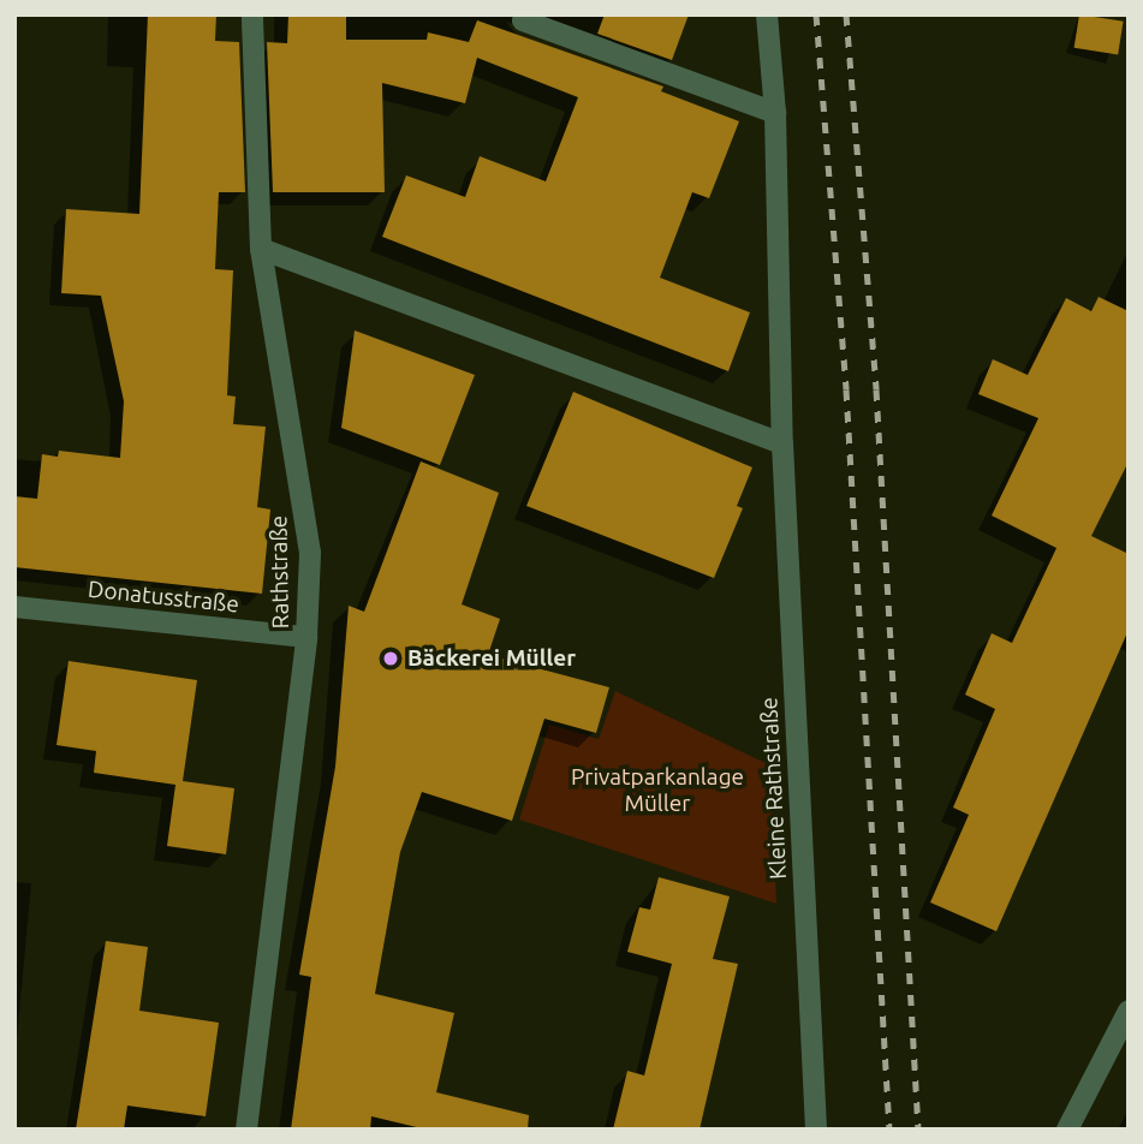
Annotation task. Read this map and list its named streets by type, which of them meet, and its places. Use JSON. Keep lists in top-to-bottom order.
{
  "streets": {
    "street": ["Rathstraße", "Donatusstraße", "Kleine Rathstraße"]
  },
  "crossings": [
    ["Rathstraße", "Donatusstraße"]
  ],
  "parks": ["Privatparkanlage Müller"],
  "places": ["Bäckerei Müller"]
}
